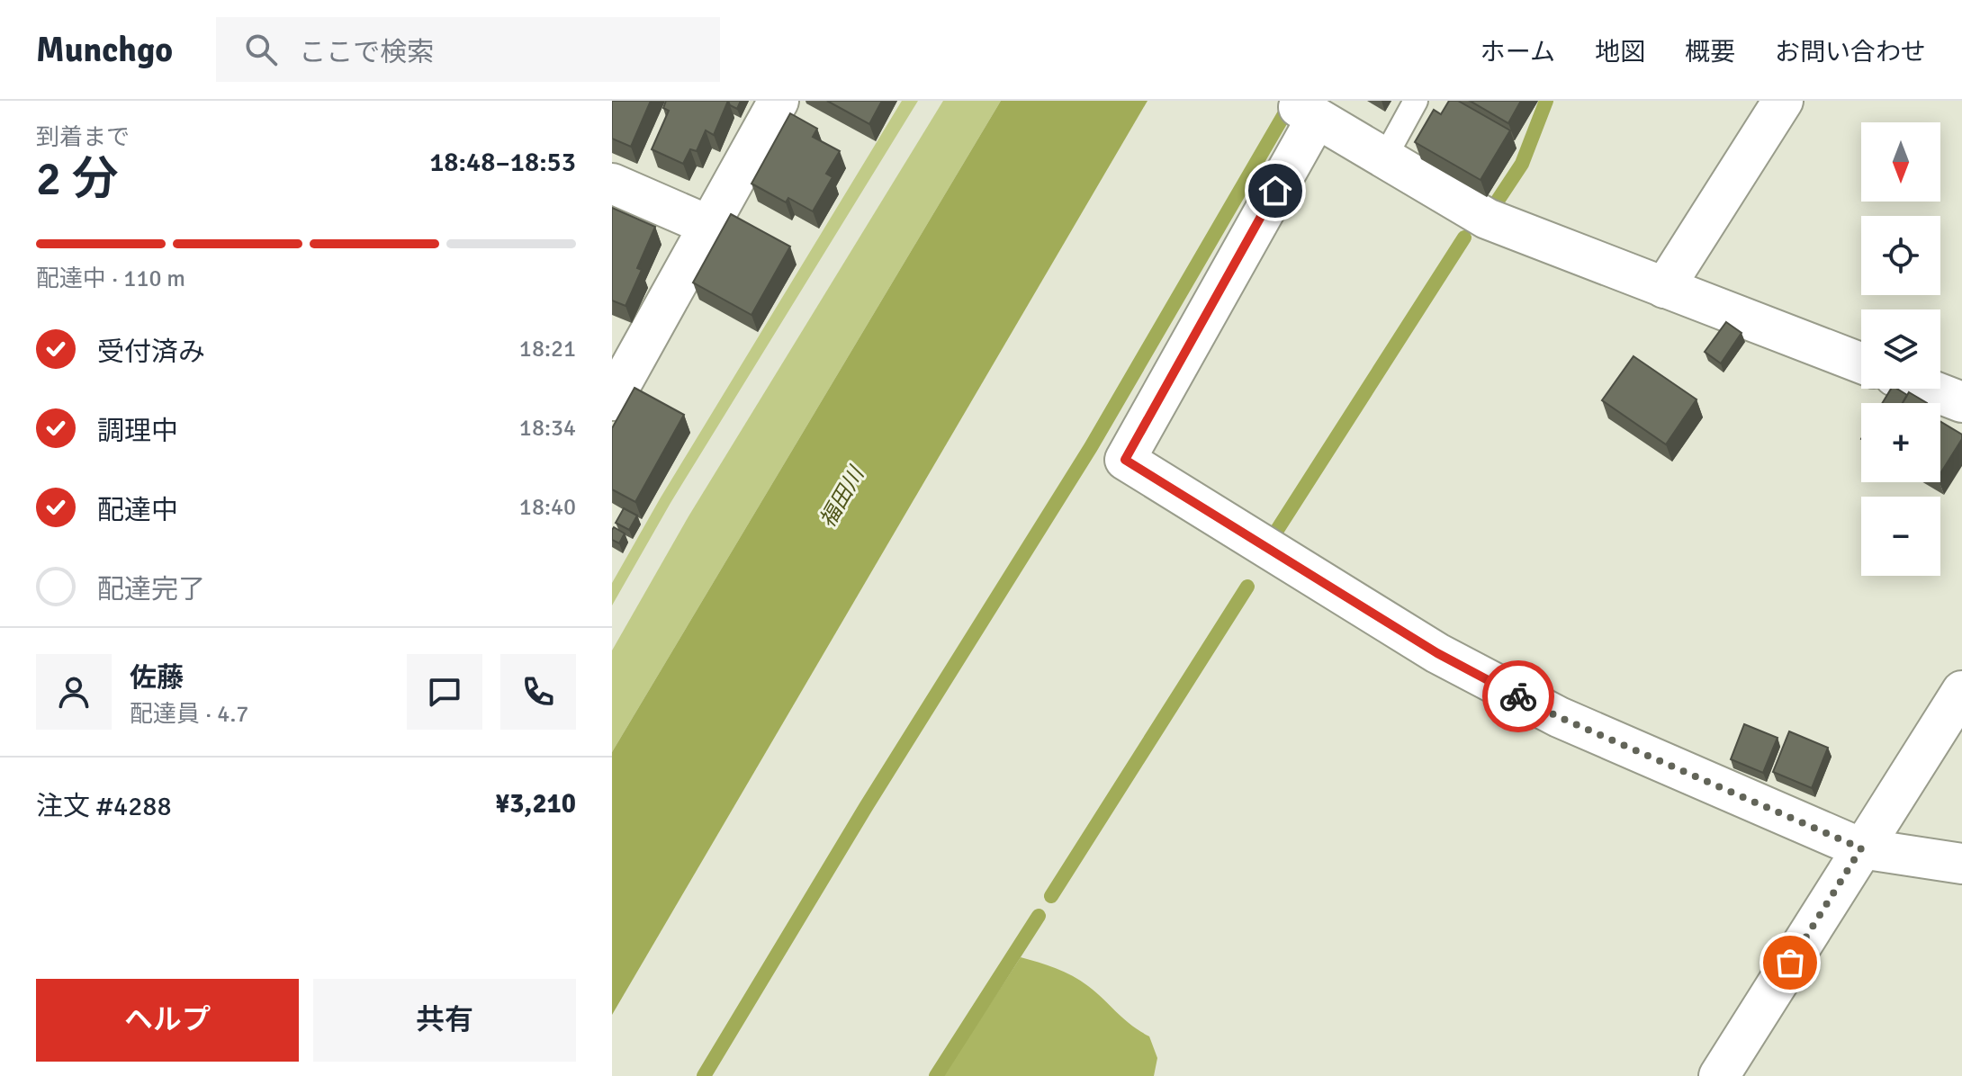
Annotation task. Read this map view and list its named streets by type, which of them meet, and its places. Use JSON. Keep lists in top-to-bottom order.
{
  "water": ["福田川"],
  "north": "bottom",
  "page": {
    "header": "Munchgo",
    "search": "ここで検索",
    "nav": [
      "ホーム",
      "地図",
      "概要",
      "お問い合わせ"
    ],
    "heading": ["2 分", "到着まで", "18:48–18:53"],
    "panel": [
      "佐藤",
      "配達員 · 4.7",
      "注文 #4288",
      "¥3,210"
    ],
    "map_buttons": ["+", "−"],
    "bar": "配達中 · 110 m",
    "list": [
      ["受付済み", "18:21"],
      ["調理中", "18:34"],
      ["配達中", "18:40"],
      "配達完了"
    ],
    "buttons": ["ヘルプ", "共有"]
  }
}
